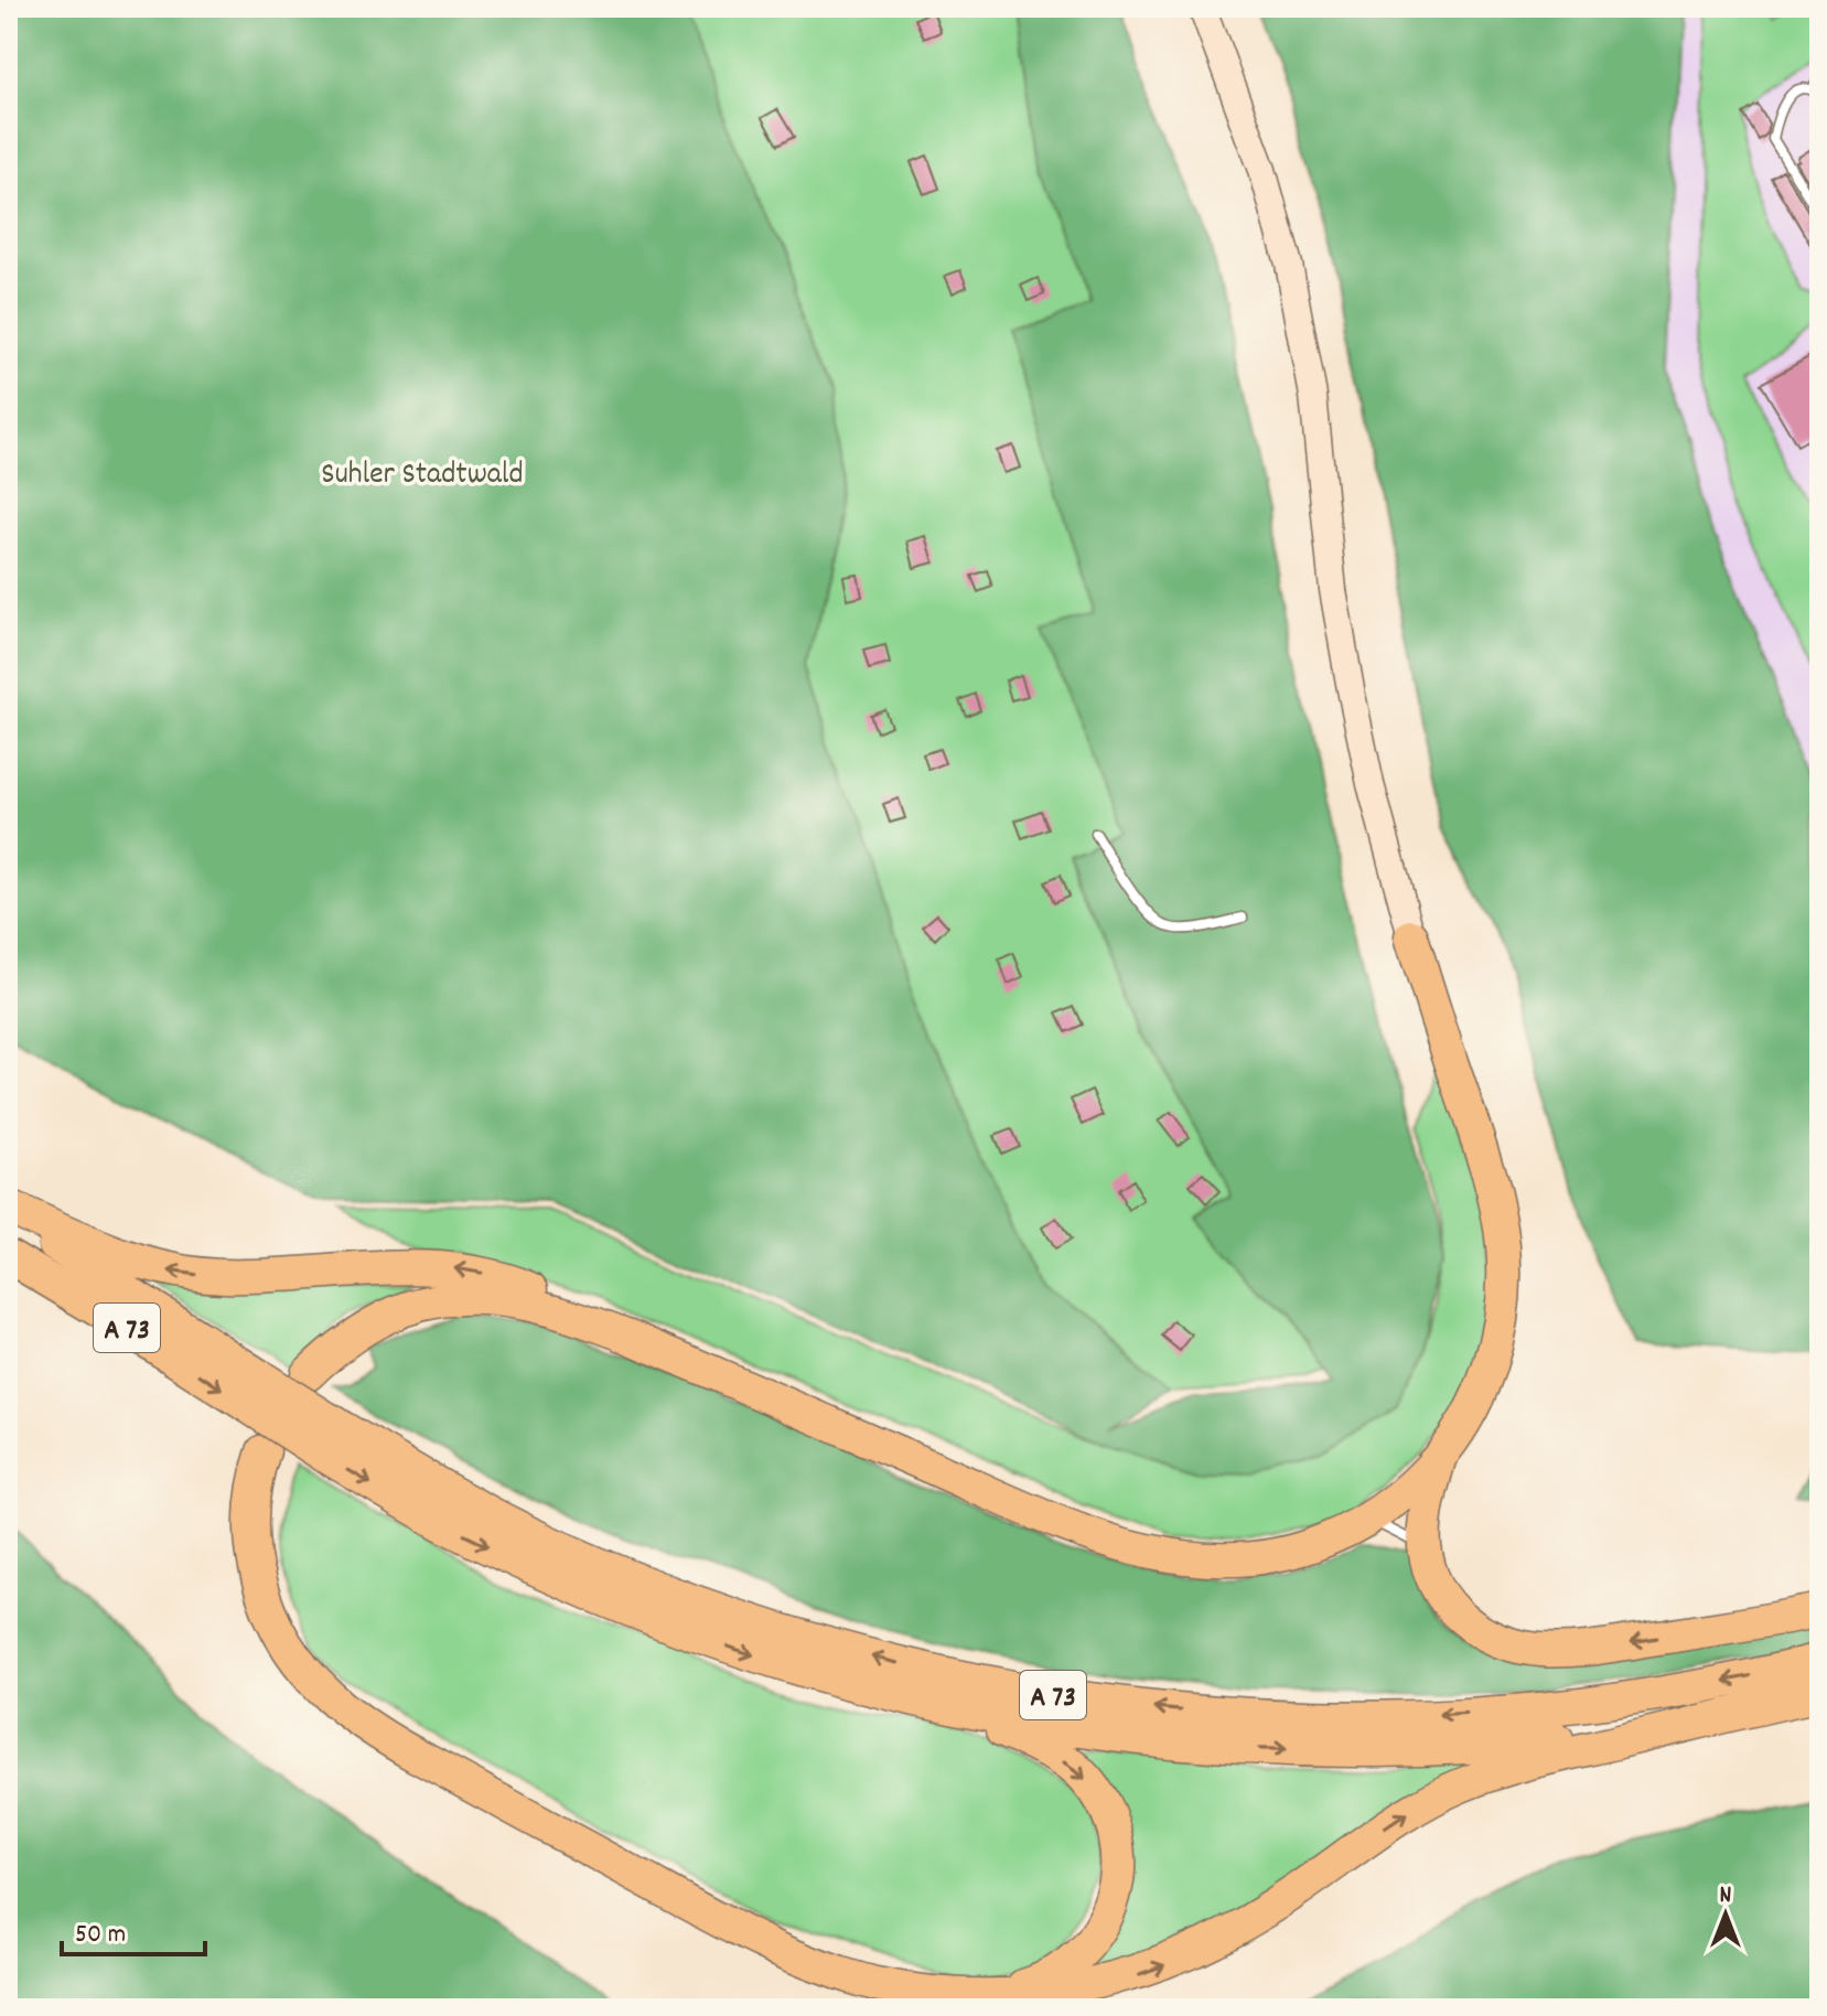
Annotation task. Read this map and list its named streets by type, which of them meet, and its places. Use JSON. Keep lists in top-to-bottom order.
{
  "streets": {
    "highway": ["A 73"]
  },
  "parks": ["Suhler Stadtwald"],
  "scale_bar": "50 m",
  "north": "top"
}
